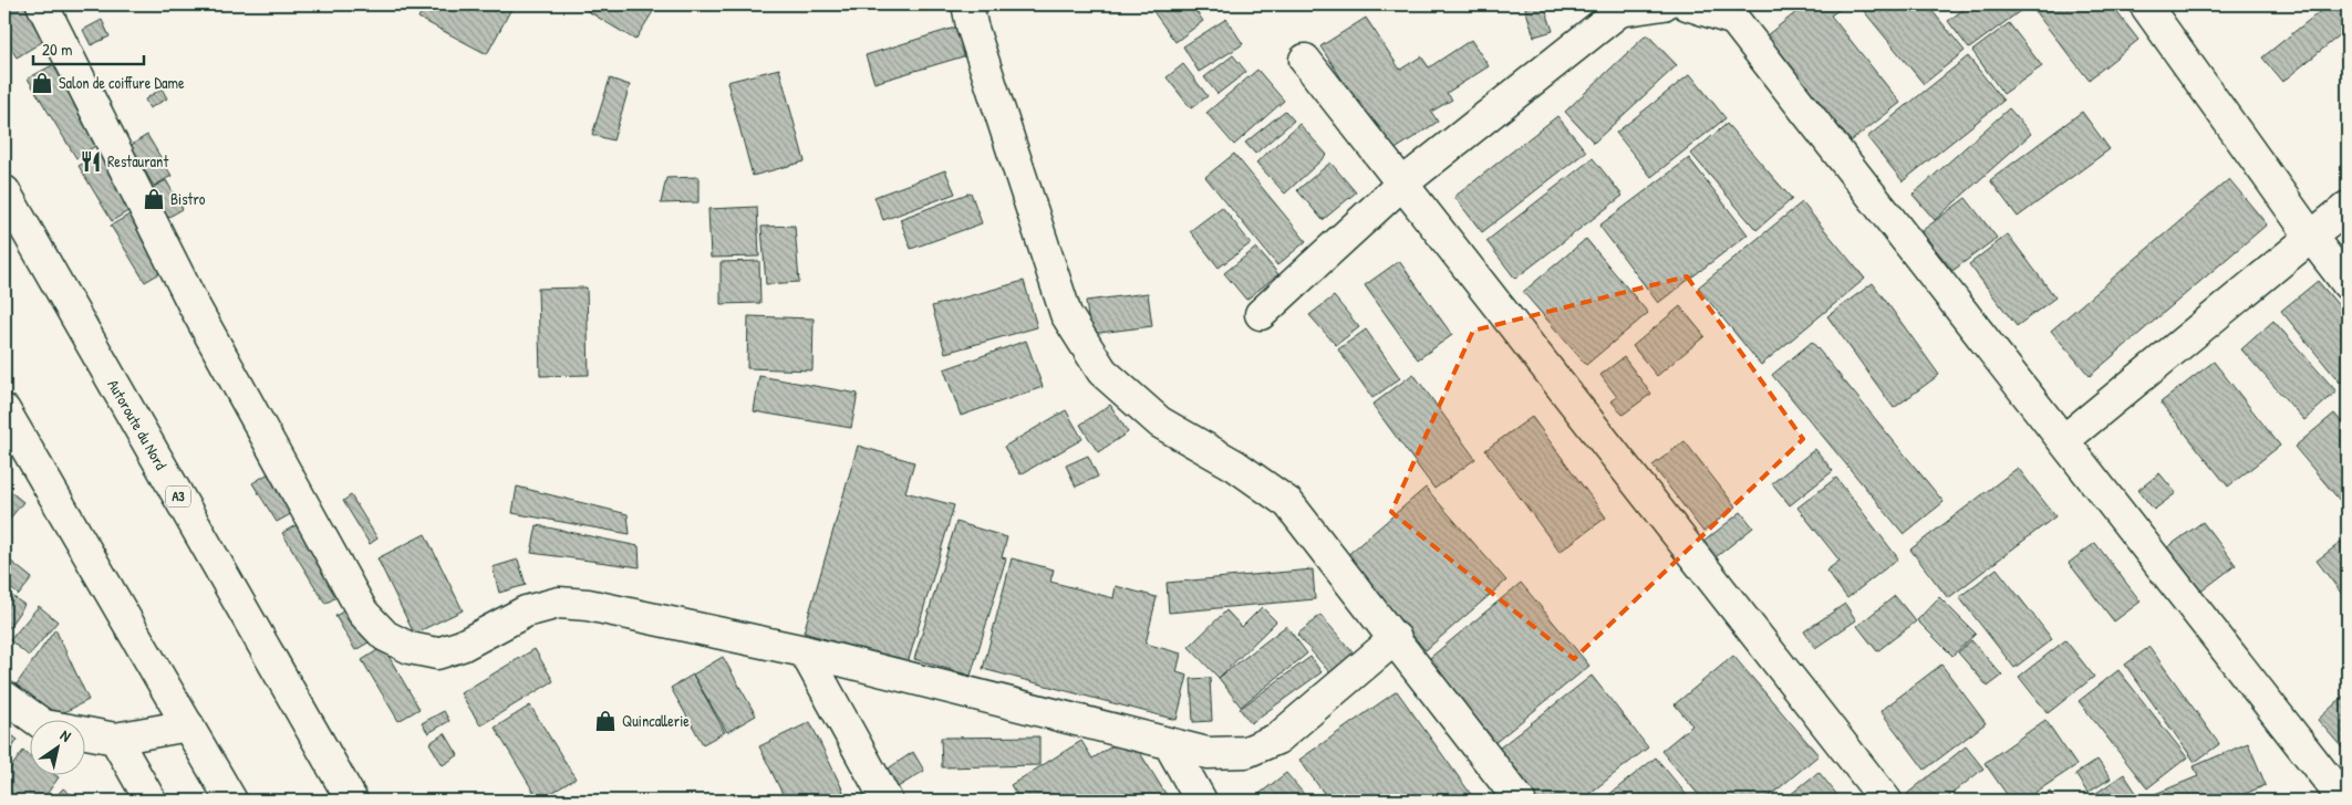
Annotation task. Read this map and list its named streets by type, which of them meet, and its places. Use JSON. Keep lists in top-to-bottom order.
{
  "streets": {
    "main road": ["Autoroute du Nord", "A3"]
  },
  "places": {
    "shop": ["Salon de coiffure Dame", "Bistro", "Quincallerie"],
    "restaurant": ["Restaurant"]
  },
  "scale_bar": "20 m",
  "north": "top right"
}
